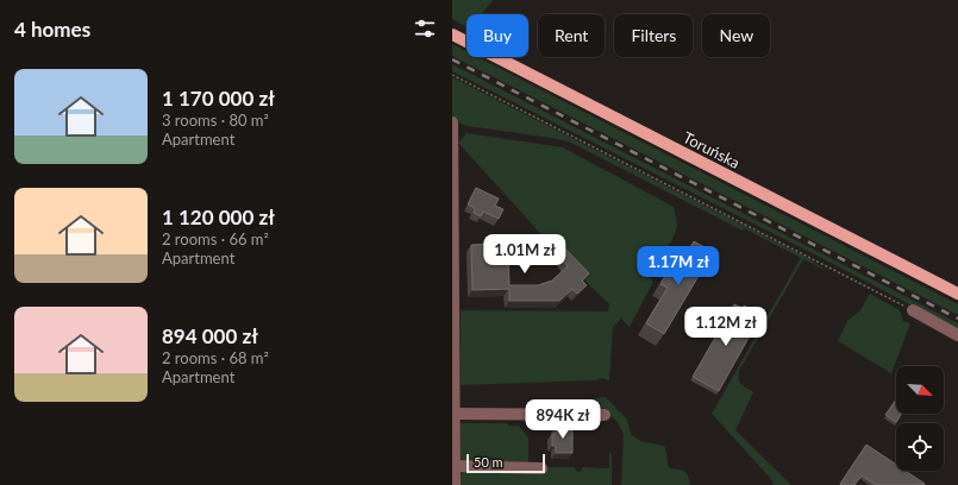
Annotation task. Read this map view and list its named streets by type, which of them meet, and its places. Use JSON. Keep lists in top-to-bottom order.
{
  "streets": {
    "main road": ["Toruńska"]
  },
  "scale_bar": "50 m",
  "north": "bottom right",
  "page": {
    "heading": "4 homes",
    "chip": [
      "Buy",
      "Rent",
      "Filters",
      "New"
    ],
    "list": [
      {
        "name": "1 170 000 zł",
        "note": "3 rooms · 80 m² · Apartment"
      },
      {
        "name": "1 120 000 zł",
        "note": "2 rooms · 66 m² · Apartment"
      },
      {
        "name": "894 000 zł",
        "note": "2 rooms · 68 m² · Apartment"
      }
    ],
    "price": [
      "1.01M zł",
      "1.17M zł",
      "1.12M zł",
      "894K zł"
    ],
    "scale": "50 m"
  }
}
